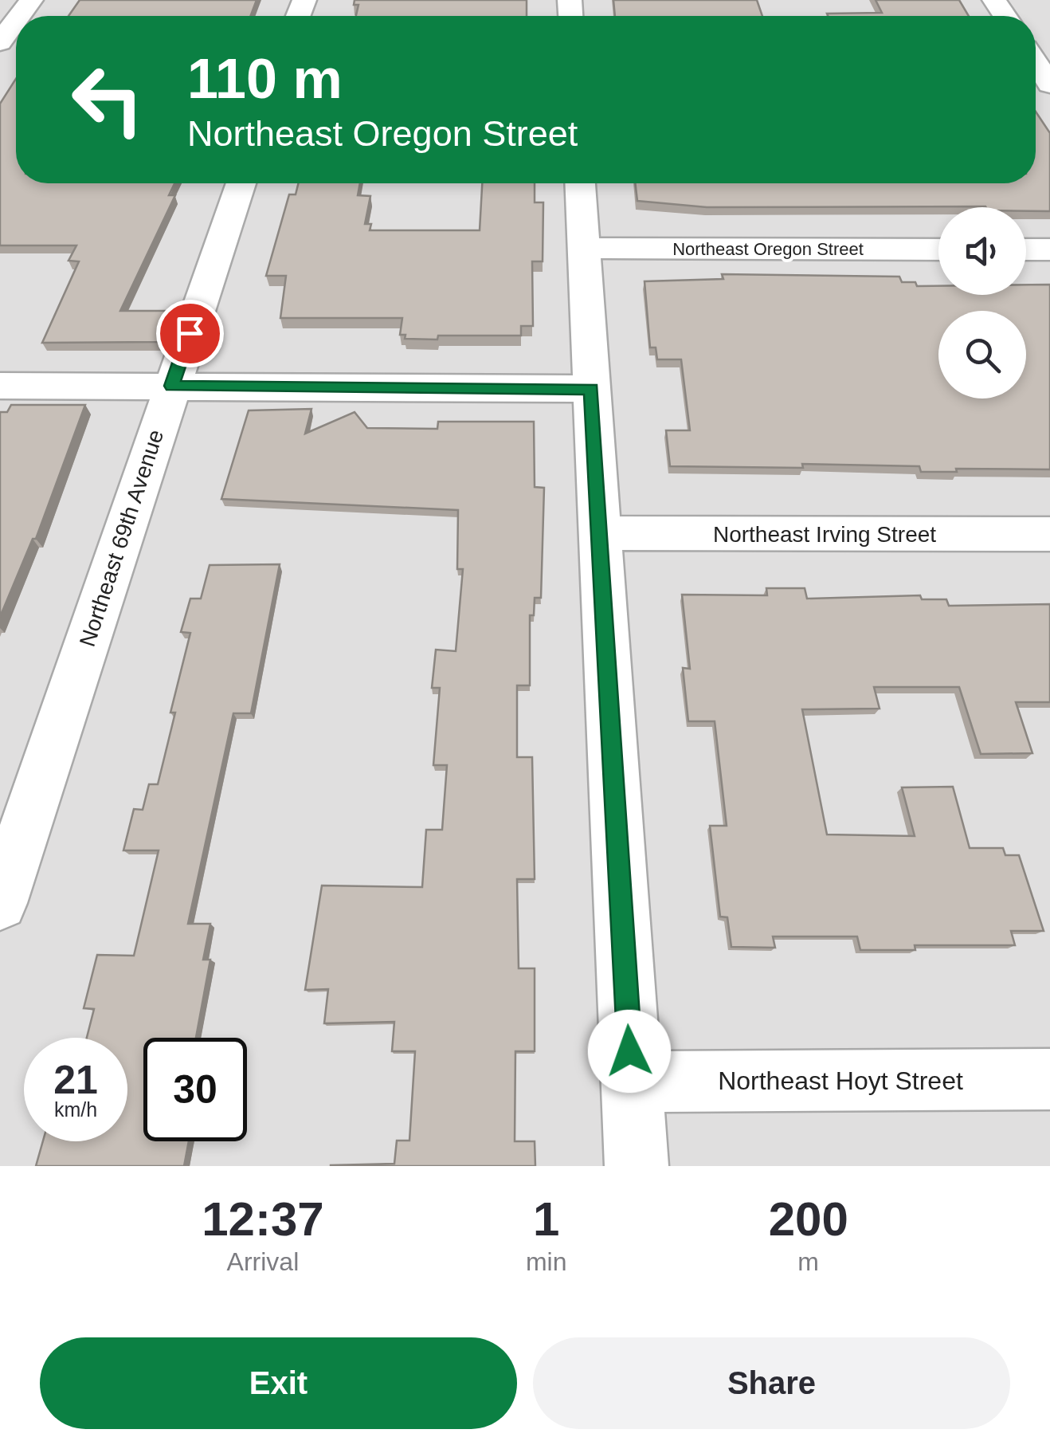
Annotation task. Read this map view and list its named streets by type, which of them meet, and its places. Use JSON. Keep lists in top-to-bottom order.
{
  "streets": {
    "street": [
      "Northeast Oregon Street",
      "Northeast Irving Street",
      "Northeast 69th Avenue",
      "Northeast Hoyt Street"
    ]
  },
  "page": {
    "turn": ["110 m", "Northeast Oregon Street"],
    "speed": "21 km/h",
    "limit": "30",
    "eta": [
      "12:37",
      "Arrival",
      "1",
      "min",
      "200",
      "m"
    ],
    "buttons": ["Exit", "Share"]
  }
}
